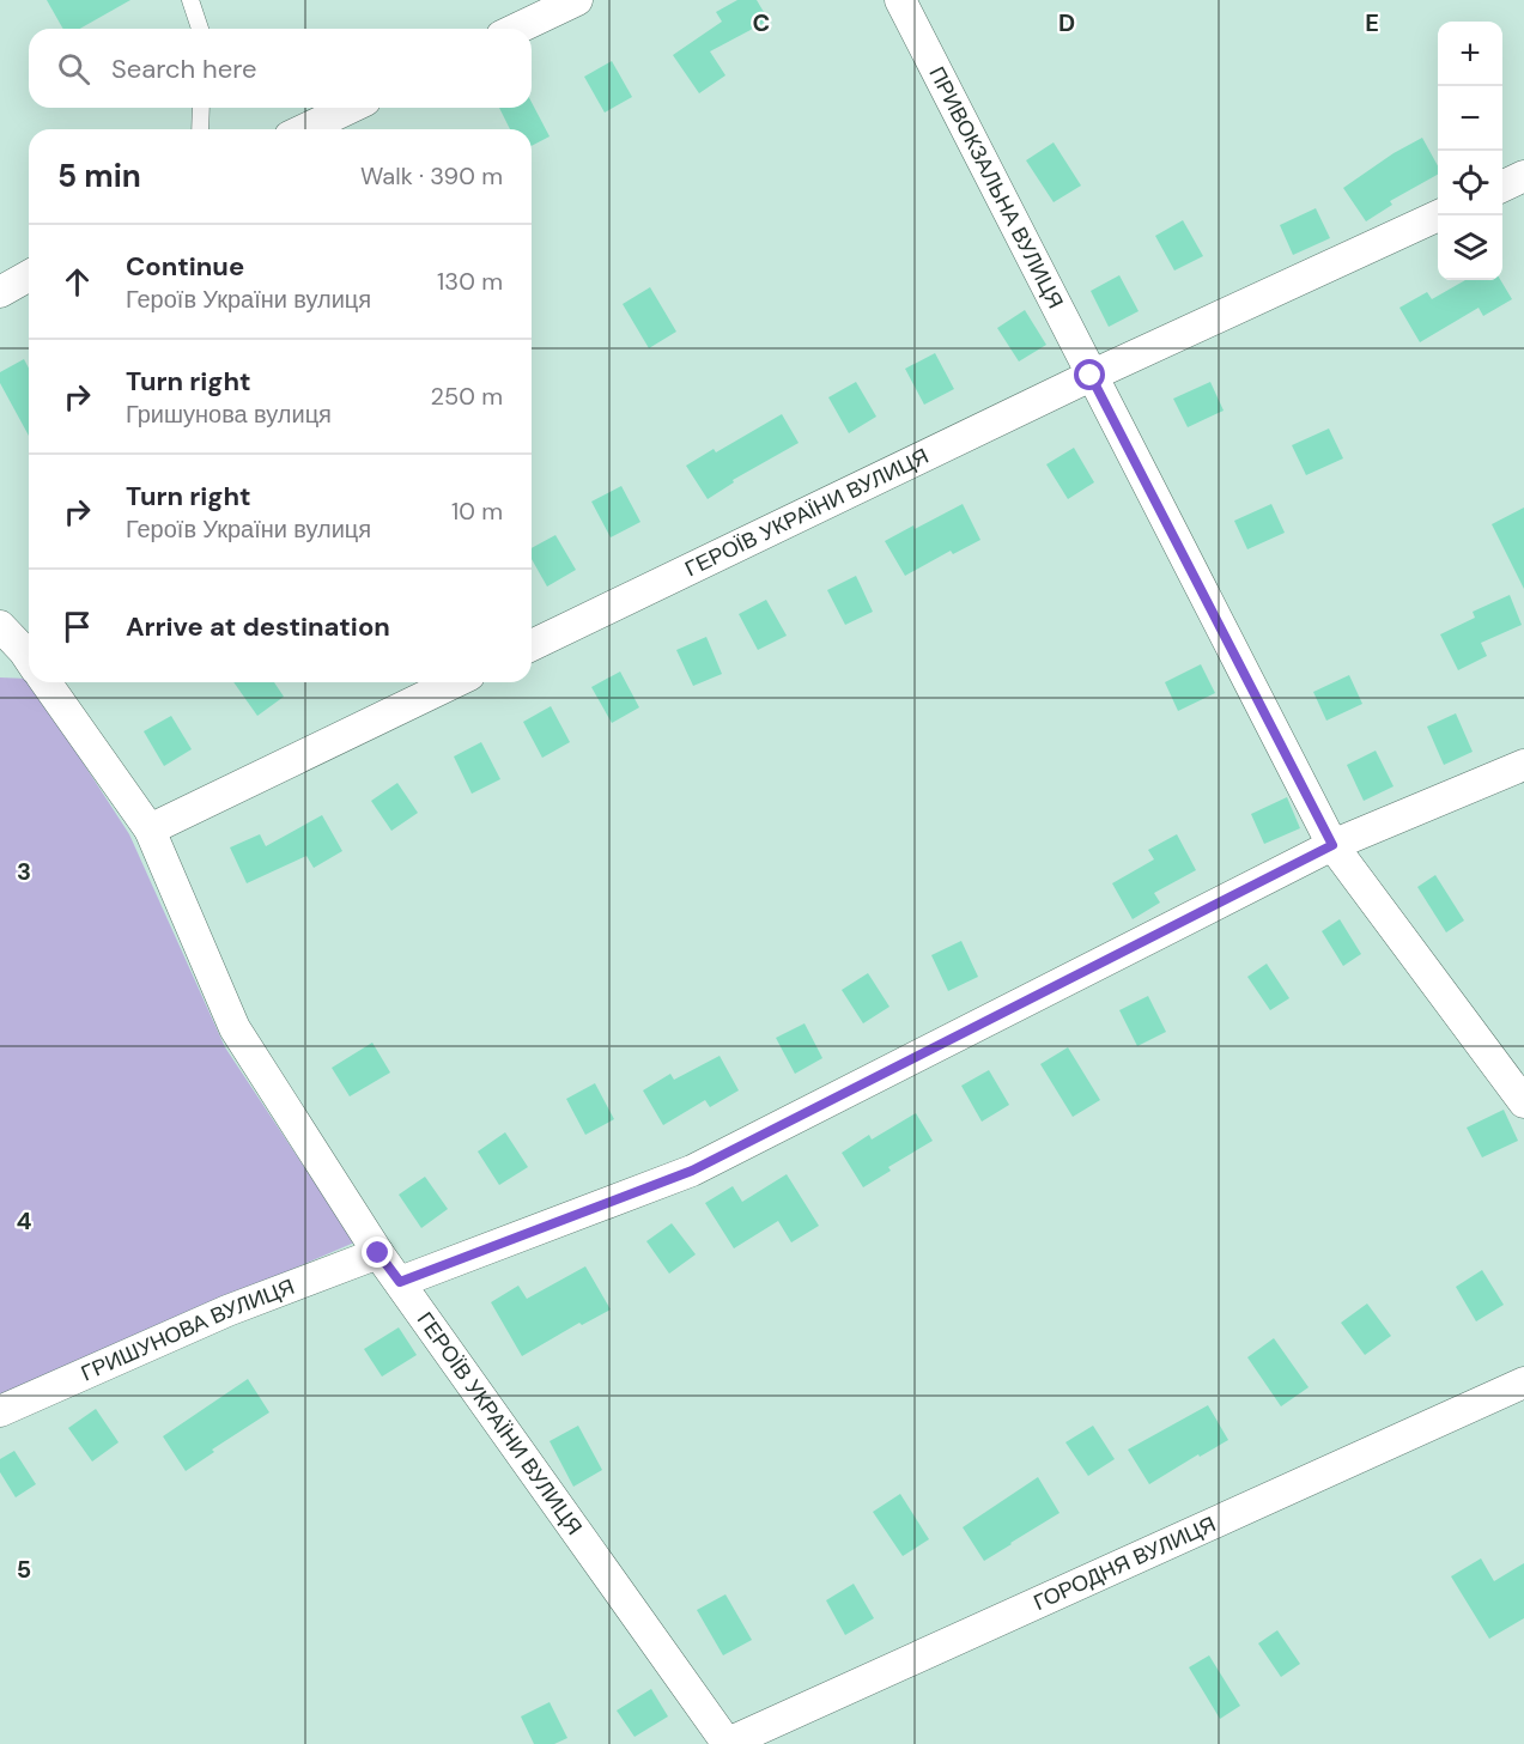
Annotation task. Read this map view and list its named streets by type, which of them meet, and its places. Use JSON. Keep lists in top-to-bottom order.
{
  "streets": {
    "street": [
      "ПРИВОКЗАЛЬНА ВУЛИЦЯ",
      "ГЕРОЇВ УКРАЇНИ ВУЛИЦЯ",
      "ГРИШУНОВА ВУЛИЦЯ",
      "ГОРОДНЯ ВУЛИЦЯ"
    ]
  },
  "crossings": [
    ["ПРИВОКЗАЛЬНА ВУЛИЦЯ", "ГЕРОЇВ УКРАЇНИ ВУЛИЦЯ"],
    ["ГЕРОЇВ УКРАЇНИ ВУЛИЦЯ", "ГРИШУНОВА ВУЛИЦЯ"],
    ["ГЕРОЇВ УКРАЇНИ ВУЛИЦЯ", "ГОРОДНЯ ВУЛИЦЯ"]
  ],
  "page": {
    "map_buttons": ["+", "−"],
    "search": "Search here",
    "heading": ["5 min", "Walk · 390 m"],
    "list": [
      ["Continue", "Героїв України вулиця", "130 m"],
      ["Turn right", "Гришунова вулиця", "250 m"],
      ["Turn right", "Героїв України вулиця", "10 m"],
      "Arrive at destination"
    ]
  },
  "grid": {
    "columns": ["C", "D", "E"],
    "rows": ["3", "4", "5"]
  }
}
